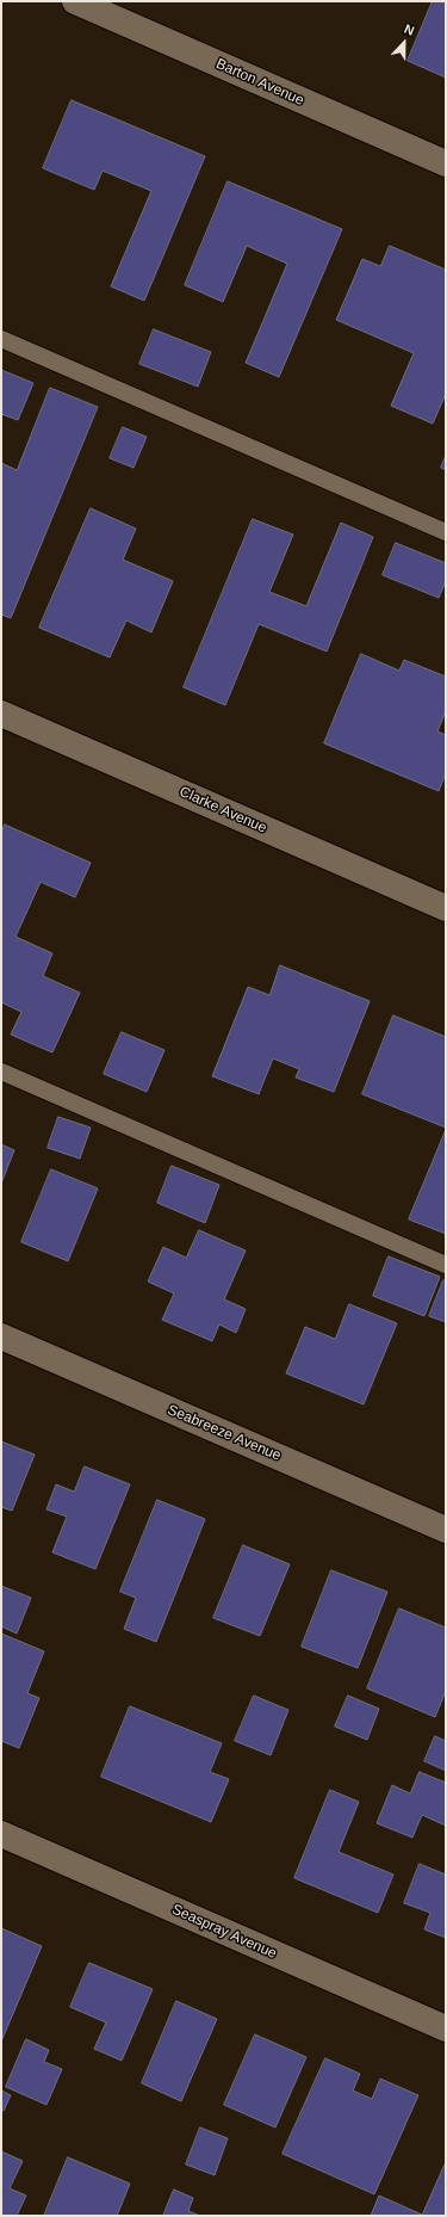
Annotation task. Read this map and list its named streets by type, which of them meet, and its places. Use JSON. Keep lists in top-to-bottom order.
{
  "streets": {
    "street": [
      "Barton Avenue",
      "Clarke Avenue",
      "Seabreeze Avenue",
      "Seaspray Avenue"
    ]
  },
  "north": "top"
}
